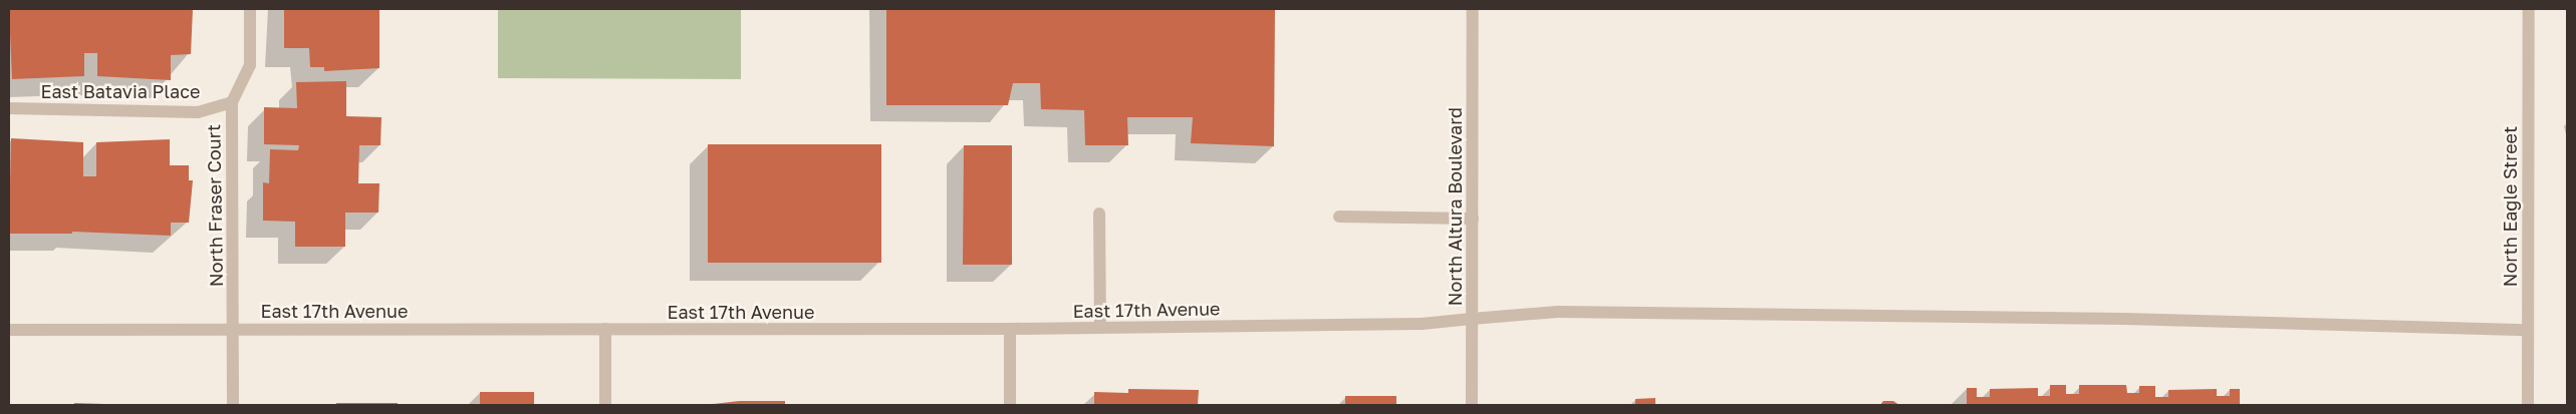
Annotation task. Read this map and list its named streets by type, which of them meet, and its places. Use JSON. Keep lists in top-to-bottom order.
{
  "streets": {
    "street": [
      "East Batavia Place",
      "North Fraser Court",
      "North Altura Boulevard",
      "North Eagle Street",
      "East 17th Avenue"
    ]
  },
  "crossings": [
    ["East Batavia Place", "North Fraser Court"],
    ["North Fraser Court", "East 17th Avenue"],
    ["North Altura Boulevard", "East 17th Avenue"],
    ["North Eagle Street", "East 17th Avenue"]
  ]
}
